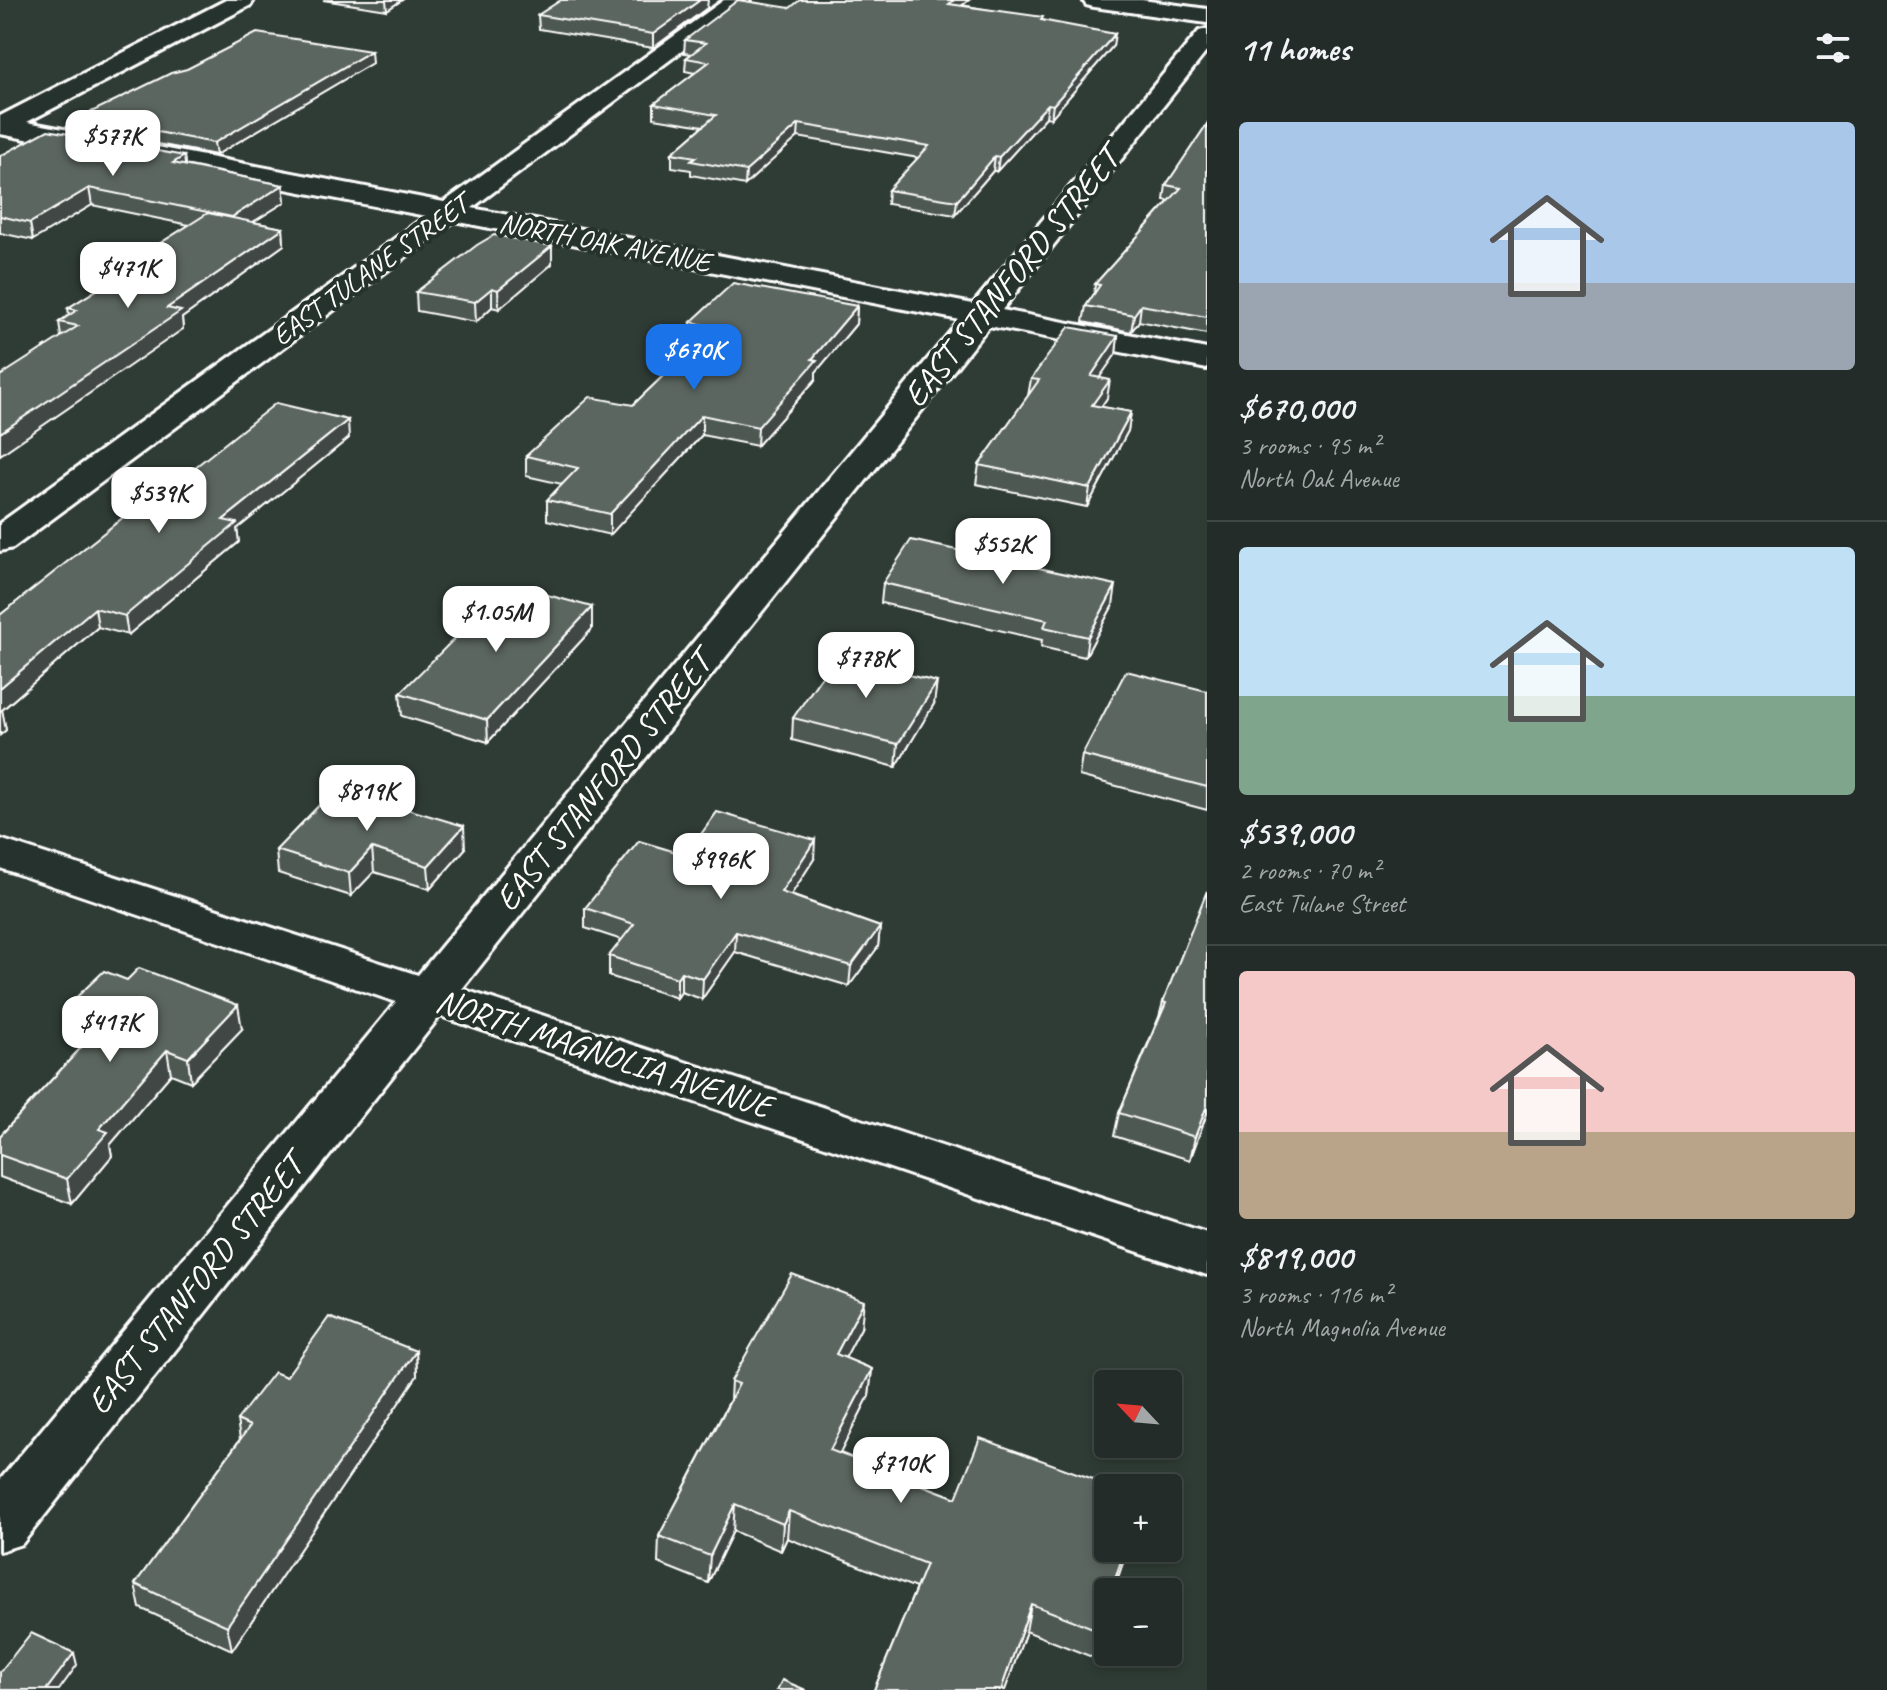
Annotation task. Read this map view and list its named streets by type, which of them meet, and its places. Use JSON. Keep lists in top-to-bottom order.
{
  "streets": {
    "street": [
      "NORTH OAK AVENUE",
      "EAST TULANE STREET",
      "EAST STANFORD STREET",
      "NORTH MAGNOLIA AVENUE"
    ]
  },
  "crossings": [
    ["NORTH OAK AVENUE", "EAST TULANE STREET"],
    ["NORTH OAK AVENUE", "EAST STANFORD STREET"],
    ["EAST STANFORD STREET", "NORTH MAGNOLIA AVENUE"]
  ],
  "north": "top left",
  "page": {
    "heading": "11 homes",
    "list": [
      {
        "name": "$670,000",
        "note": "3 rooms · 95 m² · North Oak Avenue"
      },
      {
        "name": "$539,000",
        "note": "2 rooms · 70 m² · East Tulane Street"
      },
      {
        "name": "$819,000",
        "note": "3 rooms · 116 m² · North Magnolia Avenue"
      }
    ],
    "price": [
      "$577K",
      "$471K",
      "$670K",
      "$539K",
      "$552K",
      "$1.05M",
      "$778K",
      "$819K",
      "$996K",
      "$417K",
      "$710K"
    ],
    "map_buttons": ["+", "−"]
  }
}
